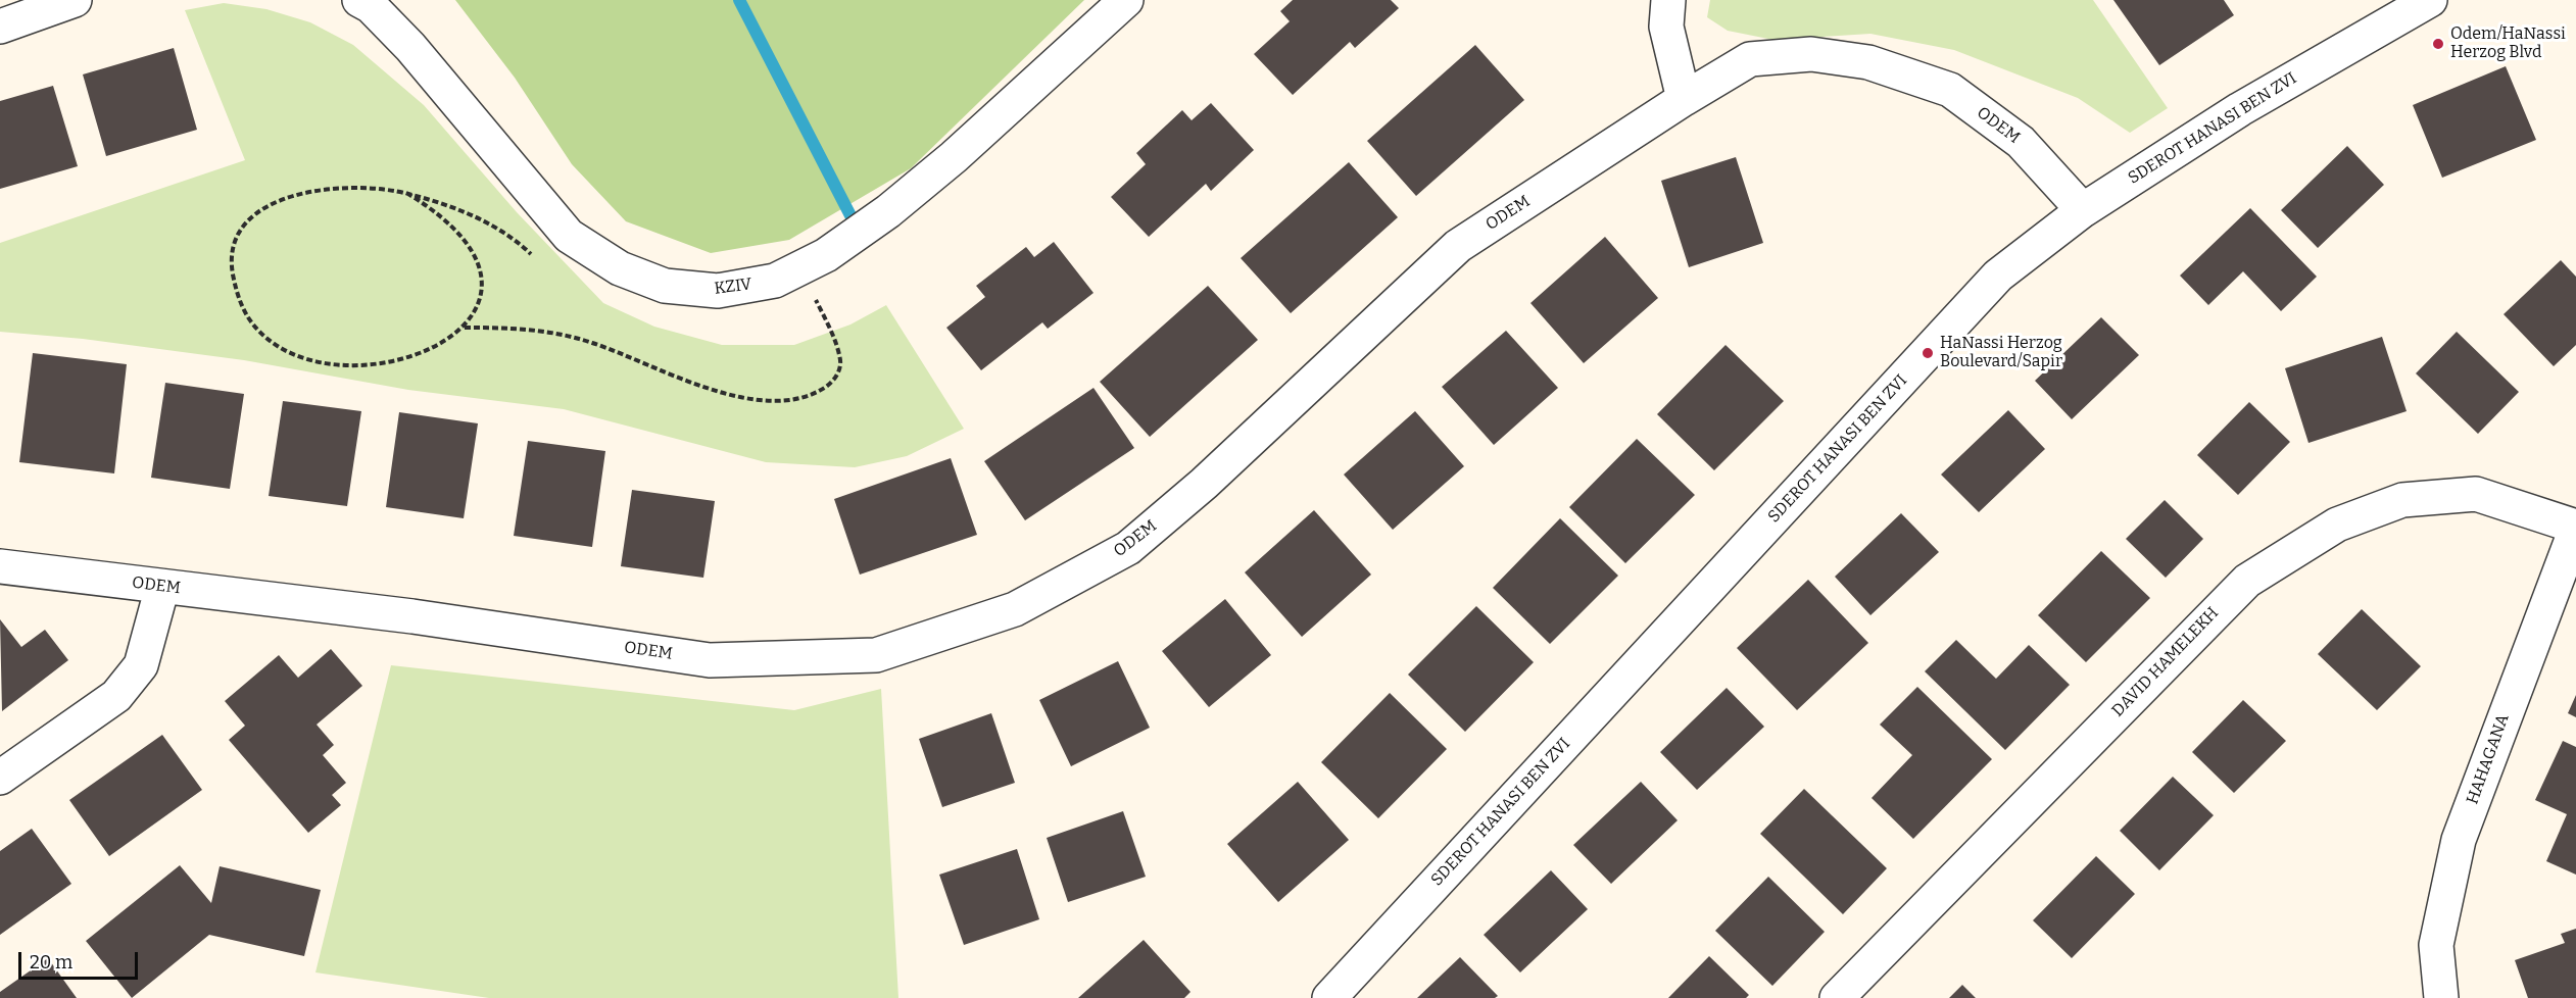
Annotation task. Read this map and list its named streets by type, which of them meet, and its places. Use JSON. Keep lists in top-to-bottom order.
{
  "streets": {
    "street": [
      "ODEM",
      "SDEROT HANASI BEN ZVI",
      "KZIV",
      "DAVID HAMELEKH",
      "HAHAGANA"
    ]
  },
  "crossings": [
    ["ODEM", "SDEROT HANASI BEN ZVI"],
    ["DAVID HAMELEKH", "HAHAGANA"]
  ],
  "places": ["Odem/HaNassi Herzog Blvd", "HaNassi Herzog Boulevard/Sapir"],
  "scale_bar": "20 m"
}
